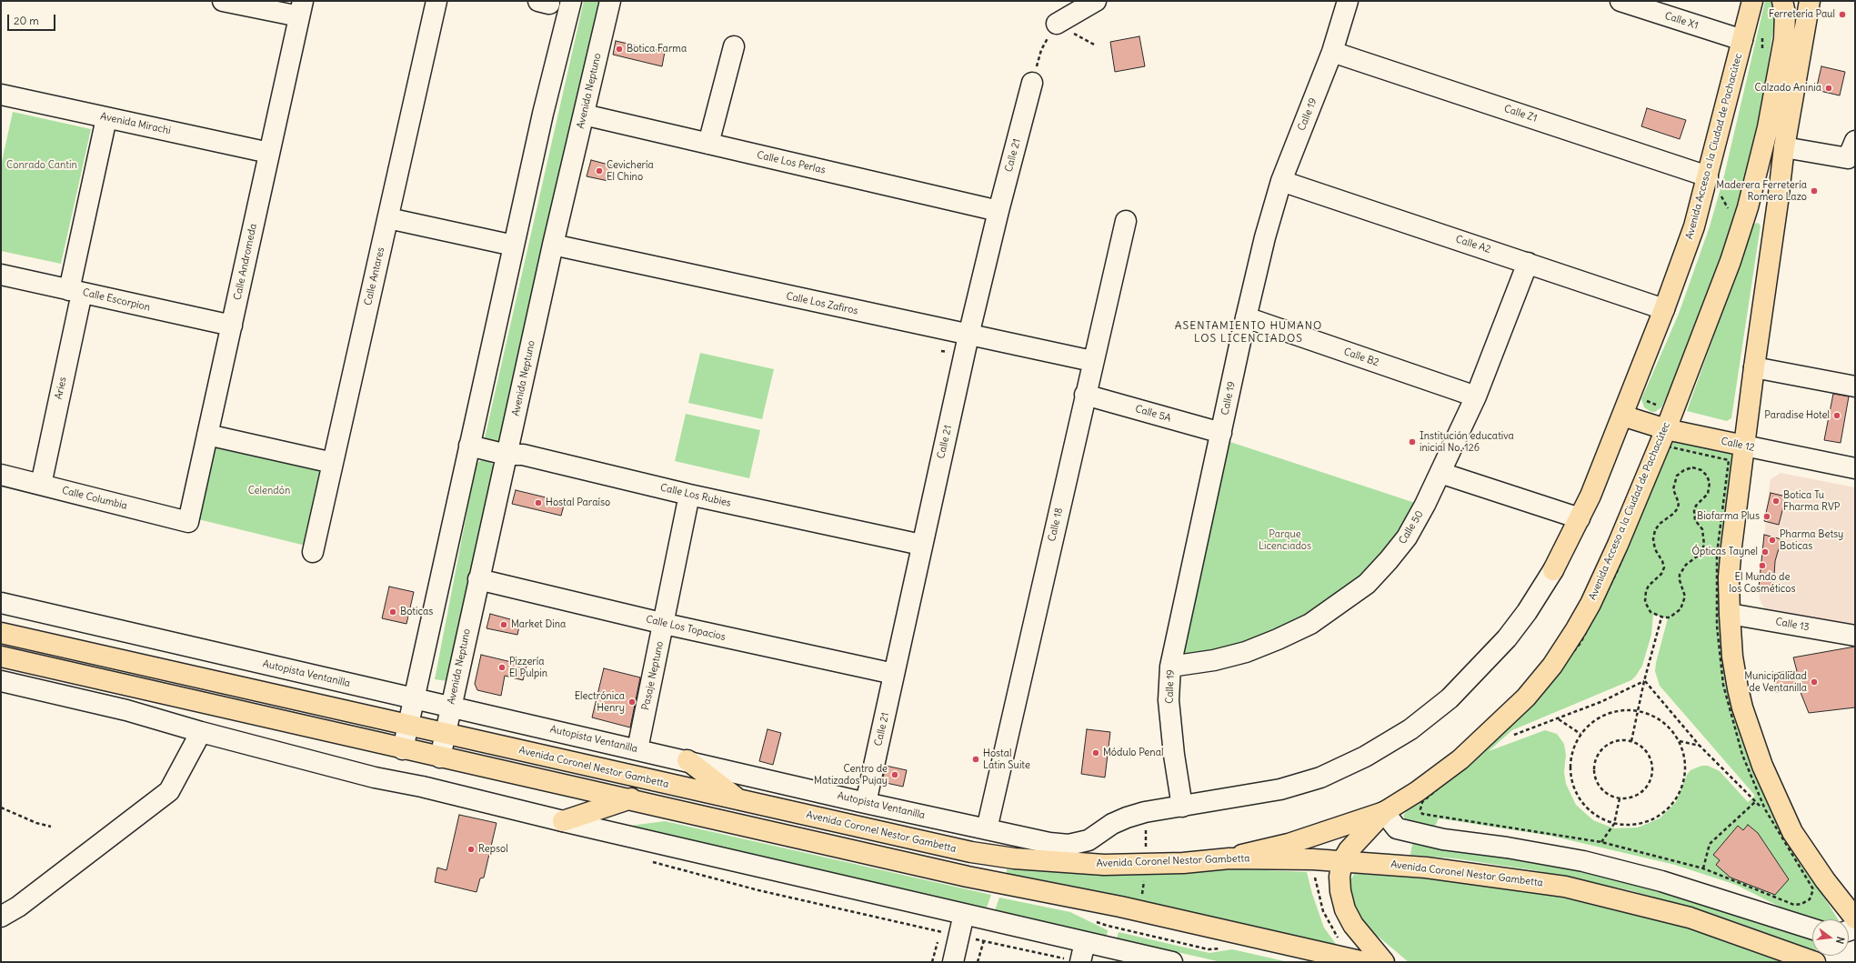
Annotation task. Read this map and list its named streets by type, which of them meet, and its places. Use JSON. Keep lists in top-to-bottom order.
{
  "streets": {
    "main road": ["Avenida Acceso a la Ciudad de Pachacútec", "Calle 12", "Avenida Coronel Nestor Gambetta"],
    "street": [
      "Calle X1",
      "Avenida Neptuno",
      "Calle Z1",
      "Calle 19",
      "Avenida Mirachi",
      "Calle 21",
      "Calle Los Perlas",
      "Calle A2",
      "Calle Andromeda",
      "Calle Antares",
      "Calle Escorpion",
      "Calle Los Zafiros",
      "Calle B2",
      "Aries",
      "Calle 5A",
      "Calle Los Rubies",
      "Calle Columbia",
      "Calle 18",
      "Calle 50",
      "Calle 13",
      "Calle Los Topacios",
      "Autopista Ventanilla",
      "Pasaje Neptuno"
    ]
  },
  "crossings": [
    ["Calle X1", "Avenida Acceso a la Ciudad de Pachacútec"],
    ["Avenida Neptuno", "Calle Los Perlas"],
    ["Avenida Neptuno", "Calle Los Zafiros"],
    ["Avenida Neptuno", "Calle Los Rubies"],
    ["Avenida Neptuno", "Calle Los Topacios"],
    ["Avenida Neptuno", "Autopista Ventanilla"],
    ["Avenida Neptuno", "Avenida Coronel Nestor Gambetta"],
    ["Calle Z1", "Calle 19"],
    ["Calle Z1", "Avenida Acceso a la Ciudad de Pachacútec"],
    ["Calle 19", "Avenida Acceso a la Ciudad de Pachacútec"],
    ["Calle 19", "Calle A2"],
    ["Calle 19", "Calle B2"],
    ["Calle 19", "Calle 5A"],
    ["Calle 19", "Calle 50"],
    ["Calle 19", "Autopista Ventanilla"],
    ["Avenida Mirachi", "Calle Andromeda"],
    ["Avenida Mirachi", "Aries"],
    ["Avenida Acceso a la Ciudad de Pachacútec", "Calle A2"],
    ["Avenida Acceso a la Ciudad de Pachacútec", "Calle 12"],
    ["Avenida Acceso a la Ciudad de Pachacútec", "Autopista Ventanilla"],
    ["Avenida Acceso a la Ciudad de Pachacútec", "Avenida Coronel Nestor Gambetta"],
    ["Calle 21", "Calle Los Perlas"],
    ["Calle 21", "Calle Los Zafiros"],
    ["Calle 21", "Calle Los Rubies"],
    ["Calle 21", "Calle Los Topacios"],
    ["Calle 21", "Autopista Ventanilla"],
    ["Calle A2", "Calle 50"],
    ["Calle Andromeda", "Calle Escorpion"],
    ["Calle Andromeda", "Calle Columbia"],
    ["Calle Escorpion", "Aries"],
    ["Calle Los Zafiros", "Calle 18"],
    ["Calle B2", "Calle 50"],
    ["Aries", "Calle Columbia"],
    ["Calle 5A", "Calle 18"],
    ["Calle Los Rubies", "Pasaje Neptuno"],
    ["Calle 18", "Autopista Ventanilla"],
    ["Calle Los Topacios", "Pasaje Neptuno"],
    ["Autopista Ventanilla", "Pasaje Neptuno"]
  ],
  "districts": ["ASENTAMIENTO HUMANO LOS LICENCIADOS"],
  "parks": ["Conrado Cantin", "Celendón", "Parque Licenciados"],
  "places": [
    "Ferretería Paul",
    "Botica Farma",
    "Calzado Aninia",
    "Cevichería El Chino",
    "Maderera Ferretería Romero Lazo",
    "Paradise Hotel",
    "Institución educativa inicial No. 126",
    "Botica Tu Fharma RVP",
    "Hostal Paraíso",
    "Biofarma Plus",
    "Pharma Betsy Boticas",
    "Ópticas Taynel",
    "El Mundo de los Cosméticos",
    "Boticas",
    "Market Dina",
    "Pizzería El Pulpin",
    "Municipalidad de Ventanilla",
    "Electrónica Henry",
    "Módulo Penal",
    "Hostal Latin Suite",
    "Centro de Matizados Pujay",
    "Repsol"
  ],
  "scale_bar": "20 m",
  "north": "right"
}
